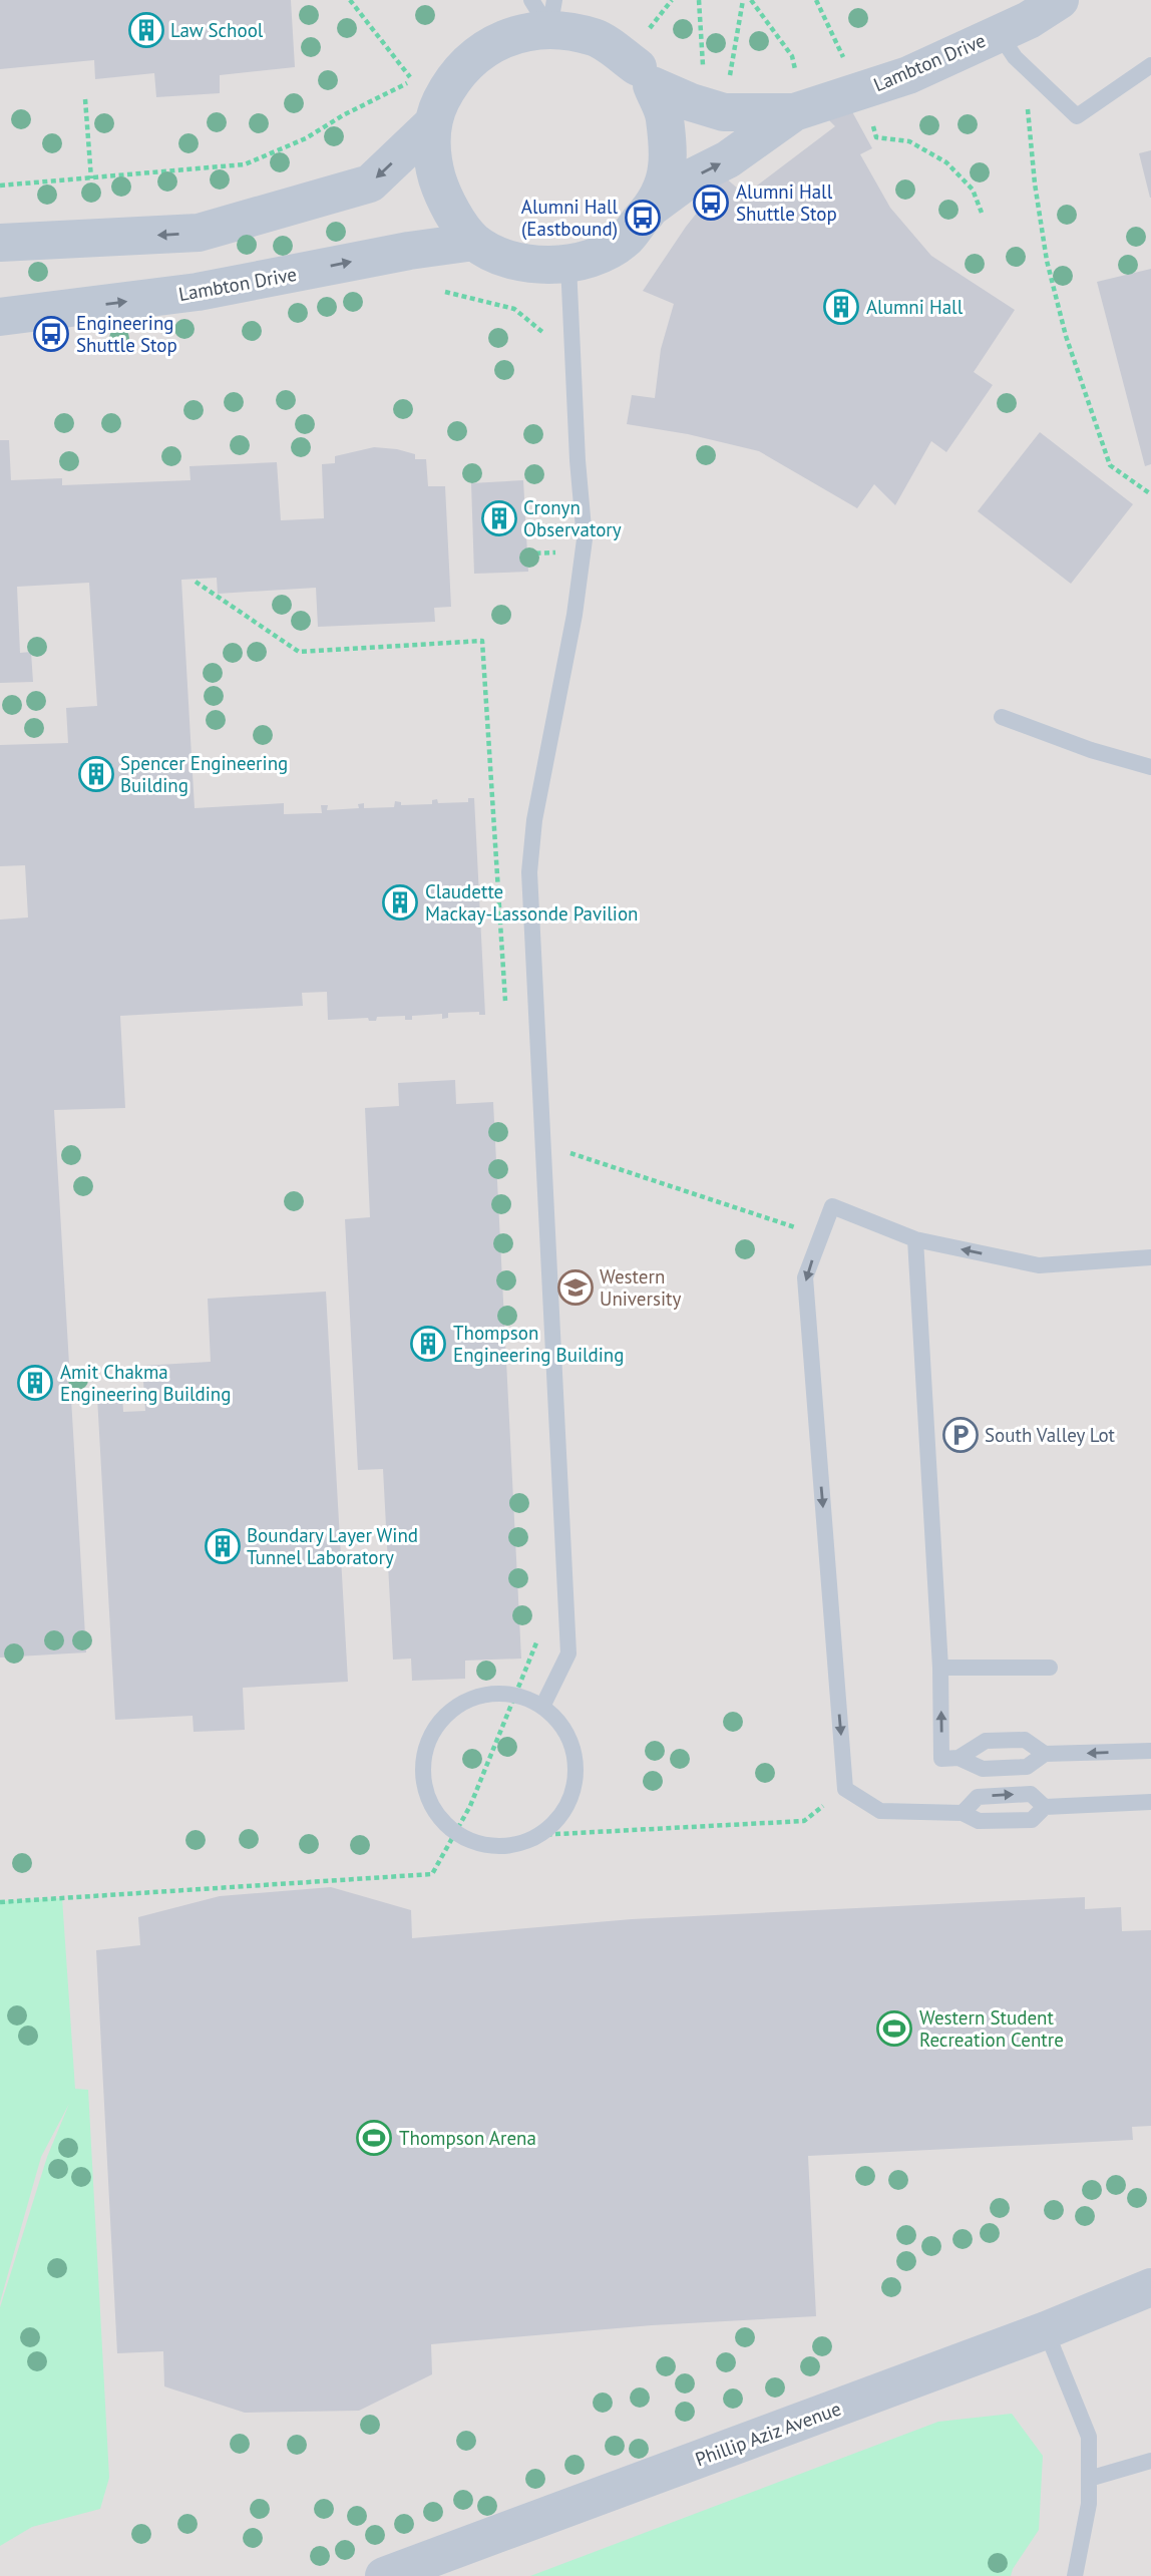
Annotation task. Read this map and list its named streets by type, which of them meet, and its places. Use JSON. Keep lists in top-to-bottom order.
{
  "streets": {
    "street": ["Lambton Drive", "Phillip Aziz Avenue"]
  },
  "places": {
    "building": [
      "Law School",
      "Alumni Hall",
      "Cronyn Observatory",
      "Spencer Engineering Building",
      "Claudette Mackay-Lassonde Pavilion",
      "Thompson Engineering Building",
      "Amit Chakma Engineering Building",
      "Boundary Layer Wind Tunnel Laboratory"
    ],
    "bus stop": ["Alumni Hall Shuttle Stop", "Alumni Hall (Eastbound)", "Engineering Shuttle Stop"],
    "school or university": ["Western University"],
    "parking": ["South Valley Lot"],
    "sports": ["Western Student Recreation Centre", "Thompson Arena"]
  }
}
